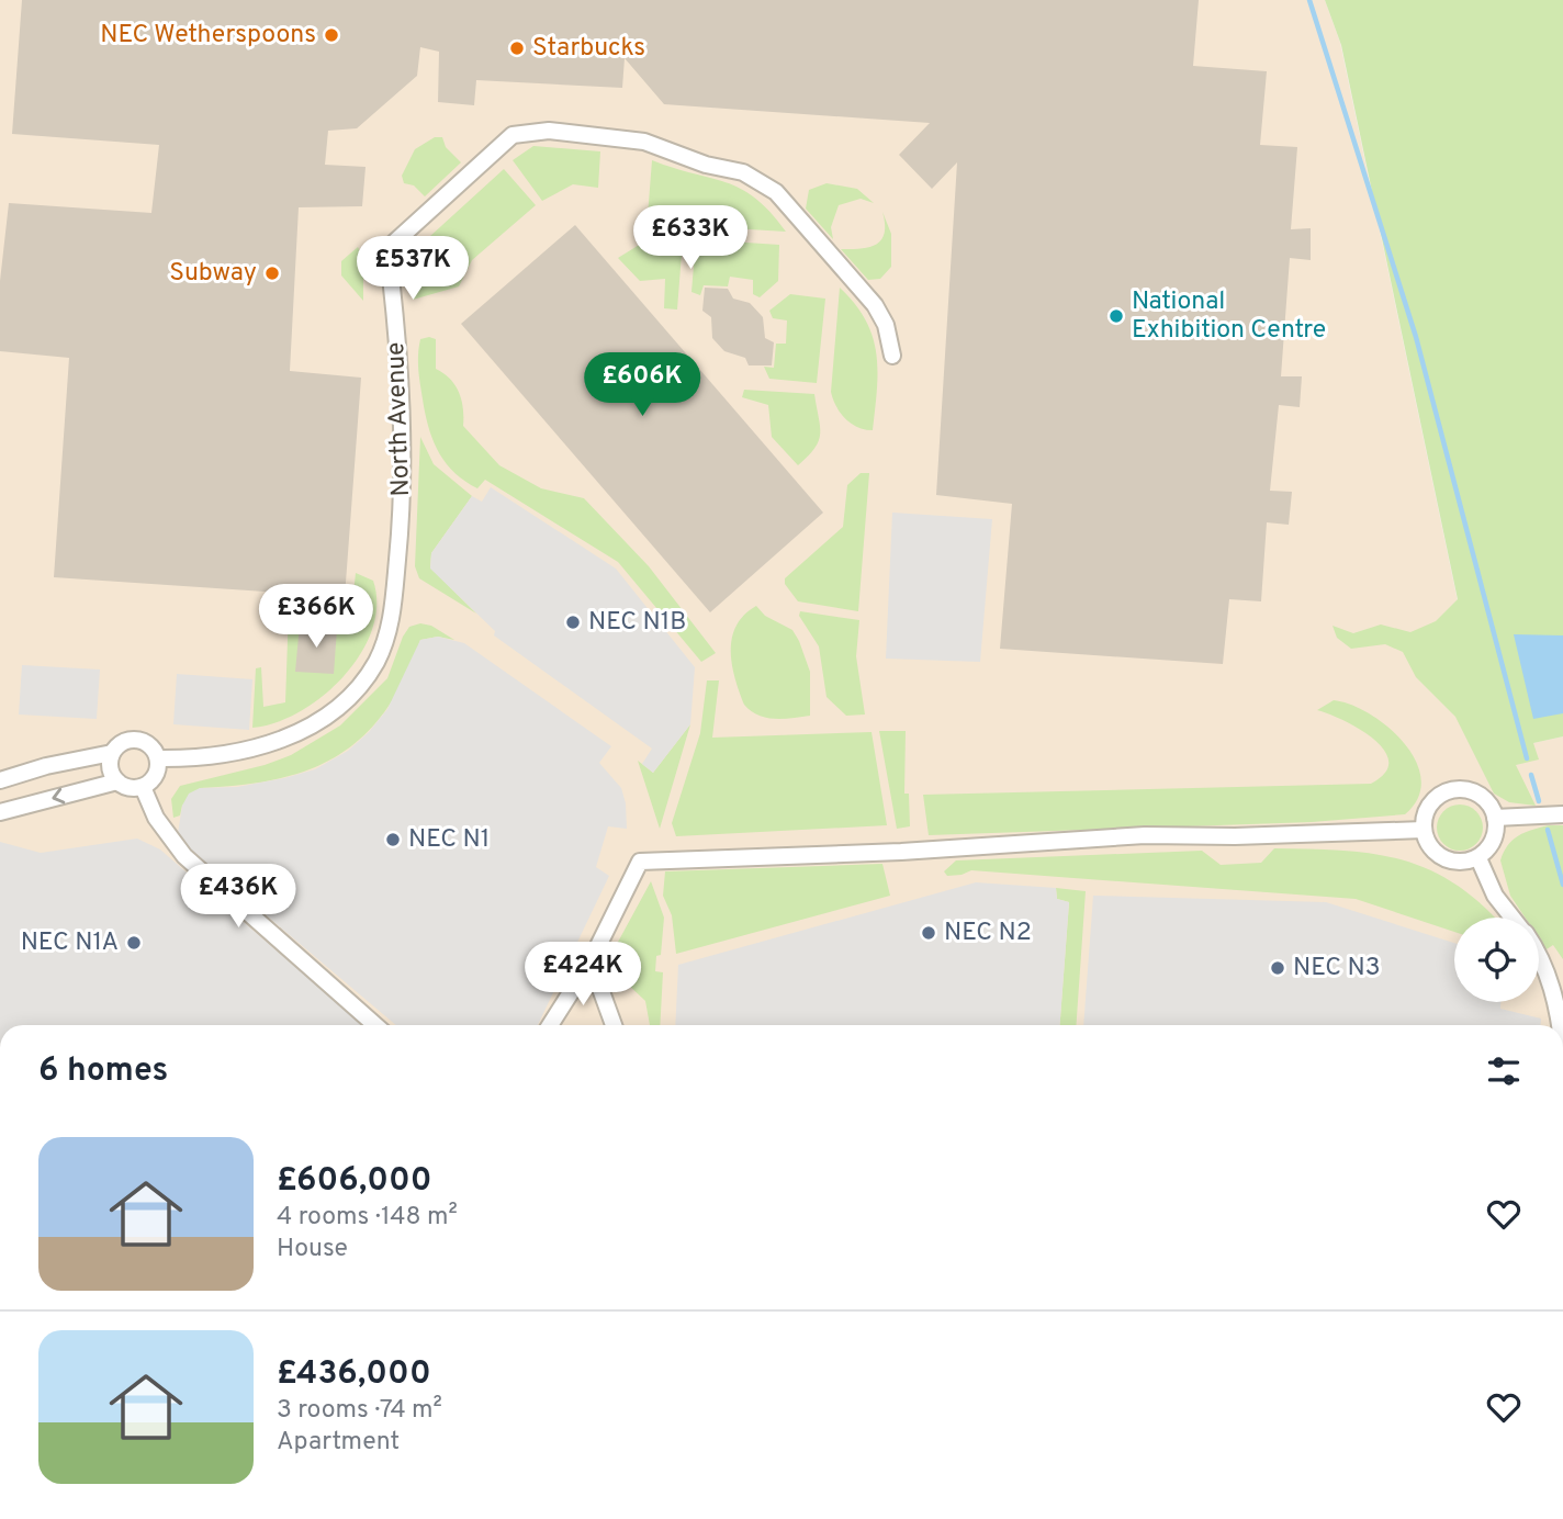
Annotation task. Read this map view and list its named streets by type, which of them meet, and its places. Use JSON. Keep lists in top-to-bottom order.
{
  "streets": {
    "street": ["North Avenue"]
  },
  "places": [
    "NEC Wetherspoons",
    "Starbucks",
    "Subway",
    "National Exhibition Centre",
    "NEC N1B",
    "NEC N1",
    "NEC N2",
    "NEC N1A",
    "NEC N3"
  ],
  "page": {
    "price": [
      "£633K",
      "£537K",
      "£606K",
      "£366K",
      "£436K",
      "£424K"
    ],
    "heading": "6 homes",
    "list": [
      {
        "name": "£606,000",
        "note": "4 rooms · 148 m² · House"
      },
      {
        "name": "£436,000",
        "note": "3 rooms · 74 m² · Apartment"
      }
    ]
  }
}
